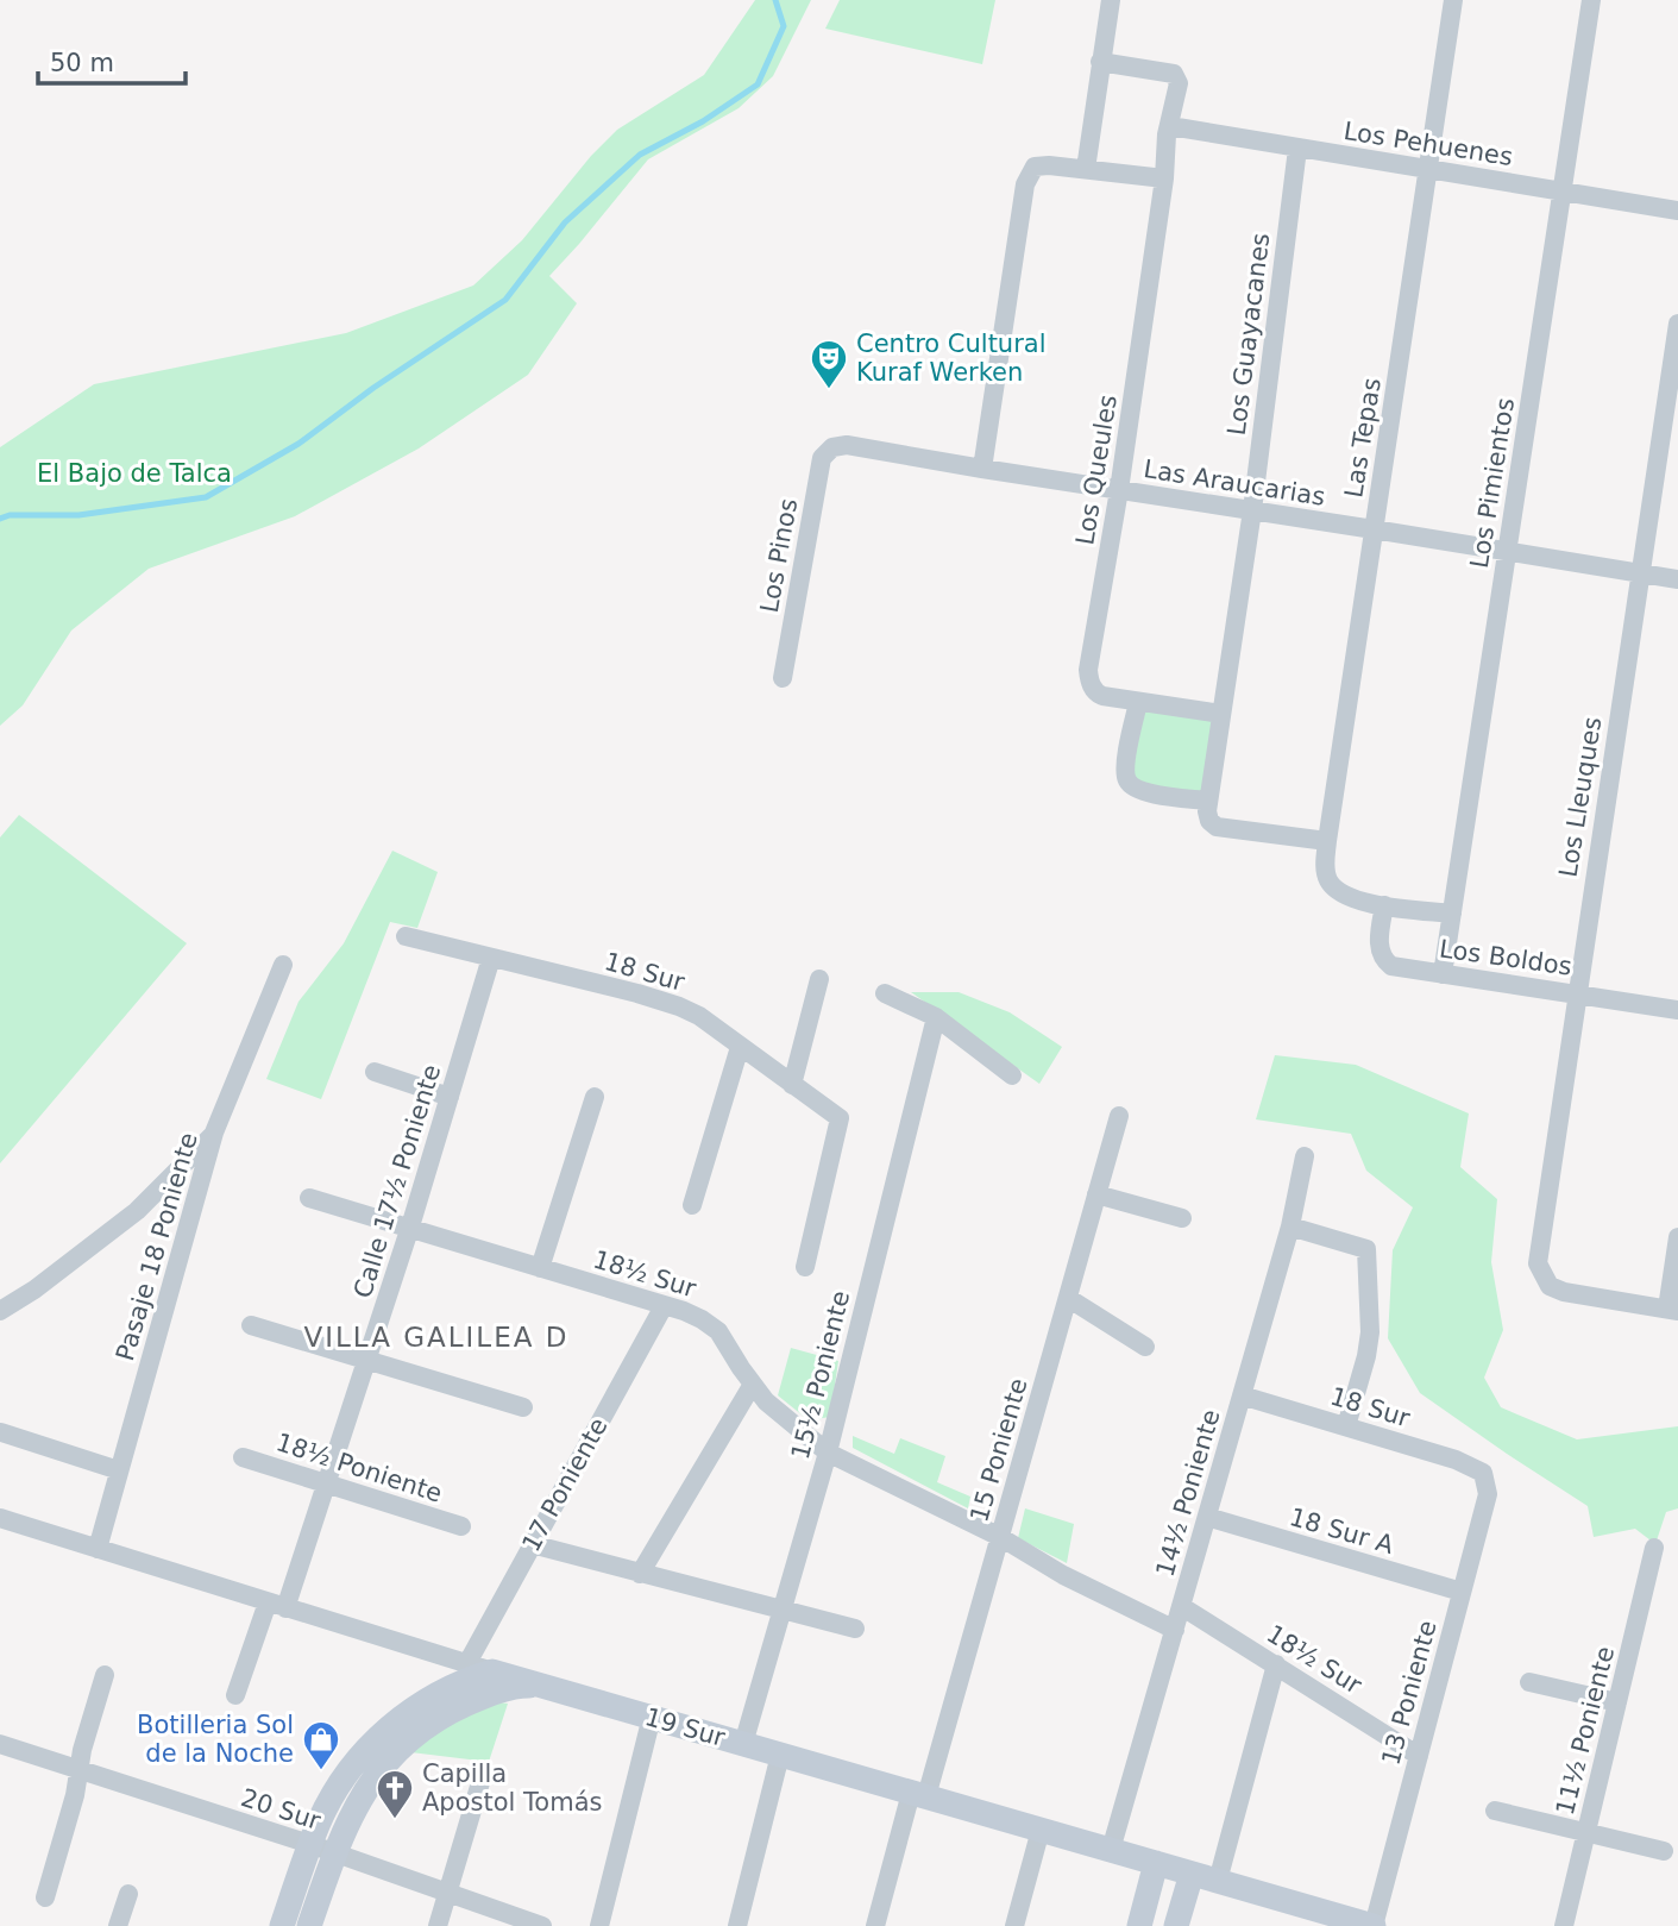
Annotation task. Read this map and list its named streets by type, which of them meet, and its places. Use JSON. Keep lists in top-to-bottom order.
{
  "streets": {
    "street": [
      "Los Pehuenes",
      "Los Guayacanes",
      "Las Tepas",
      "Los Queules",
      "Las Araucarias",
      "Los Pimientos",
      "Los Pinos",
      "Los Lleuques",
      "Los Boldos",
      "18 Sur",
      "Calle 17½ Poniente",
      "Pasaje 18 Poniente",
      "18½ Sur",
      "15½ Poniente",
      "15 Poniente",
      "18½ Poniente",
      "17 Poniente",
      "14½ Poniente",
      "18 Sur A",
      "13 Poniente",
      "19 Sur",
      "11½ Poniente",
      "20 Sur"
    ]
  },
  "crossings": [
    ["Los Pehuenes", "Los Guayacanes"],
    ["Los Pehuenes", "Las Tepas"],
    ["Los Pehuenes", "Los Queules"],
    ["Los Pehuenes", "Los Pimientos"],
    ["Los Guayacanes", "Las Tepas"],
    ["Los Guayacanes", "Los Queules"],
    ["Los Guayacanes", "Las Araucarias"],
    ["Las Tepas", "Las Araucarias"],
    ["Las Tepas", "Los Boldos"],
    ["Los Queules", "Las Araucarias"],
    ["Las Araucarias", "Los Pimientos"],
    ["Las Araucarias", "Los Pinos"],
    ["Las Araucarias", "Los Lleuques"],
    ["Los Pimientos", "Los Boldos"],
    ["Los Lleuques", "Los Boldos"],
    ["18 Sur", "Calle 17½ Poniente"],
    ["18 Sur", "14½ Poniente"],
    ["18 Sur", "13 Poniente"],
    ["Calle 17½ Poniente", "18½ Sur"],
    ["Calle 17½ Poniente", "18½ Poniente"],
    ["Calle 17½ Poniente", "19 Sur"],
    ["Pasaje 18 Poniente", "19 Sur"],
    ["18½ Sur", "15½ Poniente"],
    ["18½ Sur", "15 Poniente"],
    ["18½ Sur", "17 Poniente"],
    ["18½ Sur", "14½ Poniente"],
    ["18½ Sur", "13 Poniente"],
    ["15½ Poniente", "19 Sur"],
    ["15 Poniente", "19 Sur"],
    ["17 Poniente", "19 Sur"],
    ["14½ Poniente", "18 Sur A"],
    ["14½ Poniente", "19 Sur"],
    ["18 Sur A", "13 Poniente"],
    ["13 Poniente", "19 Sur"]
  ],
  "districts": ["VILLA GALILEA D"],
  "parks": ["El Bajo de Talca"],
  "places": {
    "theatre": ["Centro Cultural Kuraf Werken"],
    "shop": ["Botilleria Sol de la Noche"],
    "church": ["Capilla Apostol Tomás"]
  },
  "scale_bar": "50 m"
}
